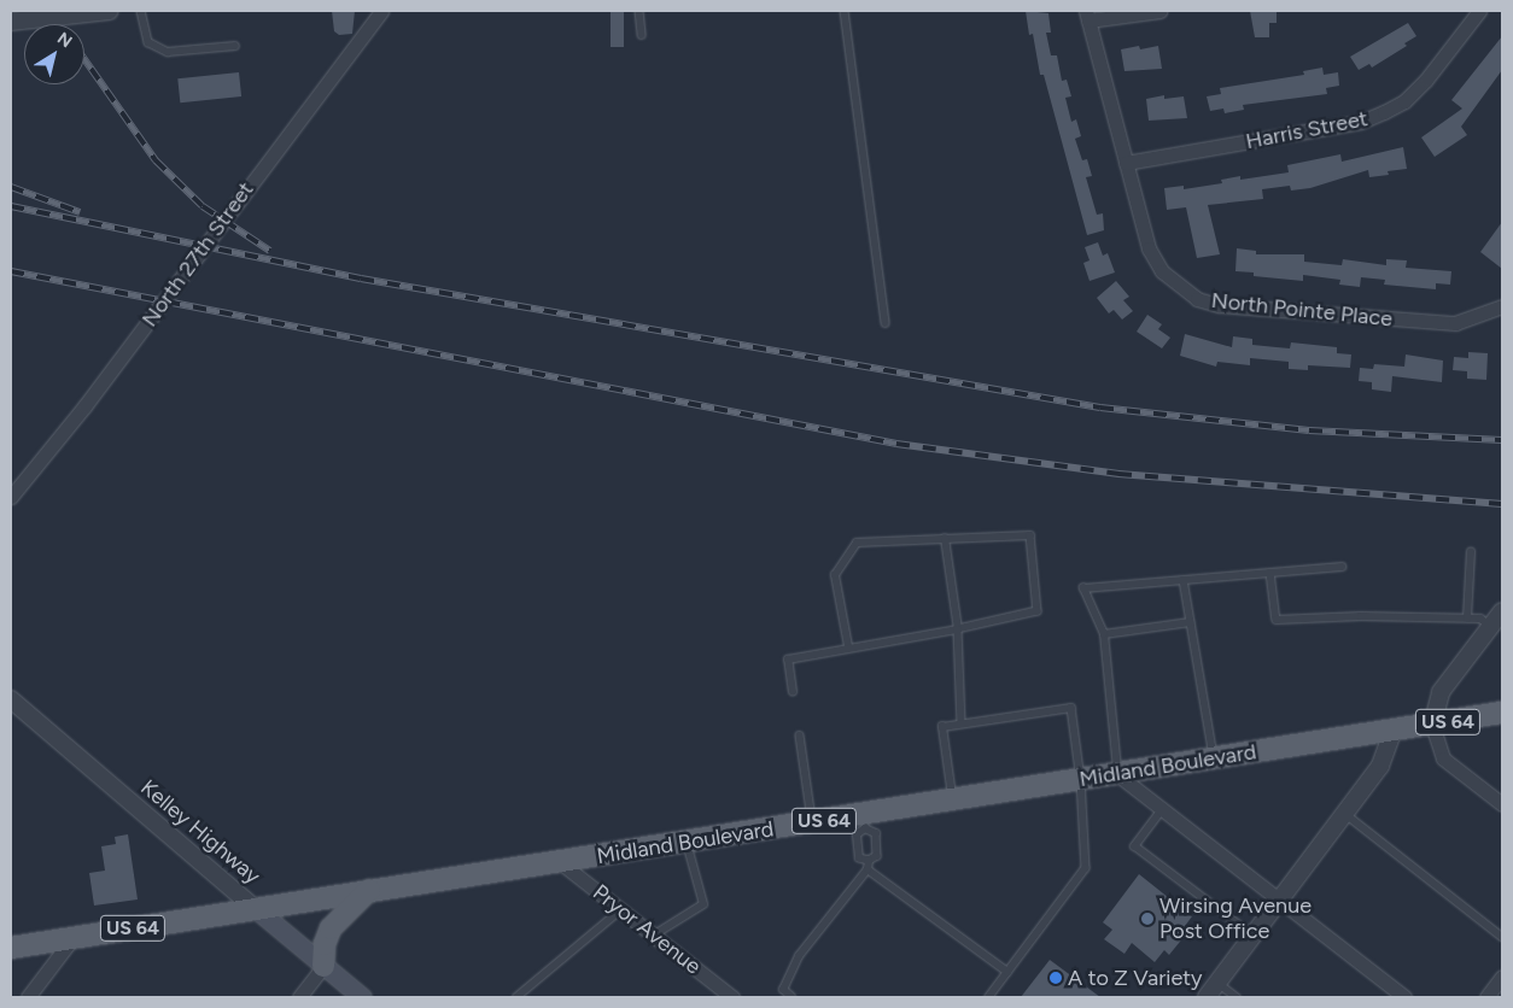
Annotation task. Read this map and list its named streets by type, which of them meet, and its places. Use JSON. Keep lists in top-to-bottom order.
{
  "streets": {
    "main road": ["US 64", "Midland Boulevard", "Kelley Highway"],
    "street": [
      "Harris Street",
      "North 27th Street",
      "North Pointe Place",
      "Pryor Avenue"
    ]
  },
  "crossings": [
    ["Harris Street", "North Pointe Place"],
    ["Midland Boulevard", "Kelley Highway"],
    ["Midland Boulevard", "Pryor Avenue"]
  ],
  "places": ["Wirsing Avenue Post Office", "A to Z Variety"],
  "north": "top right"
}
